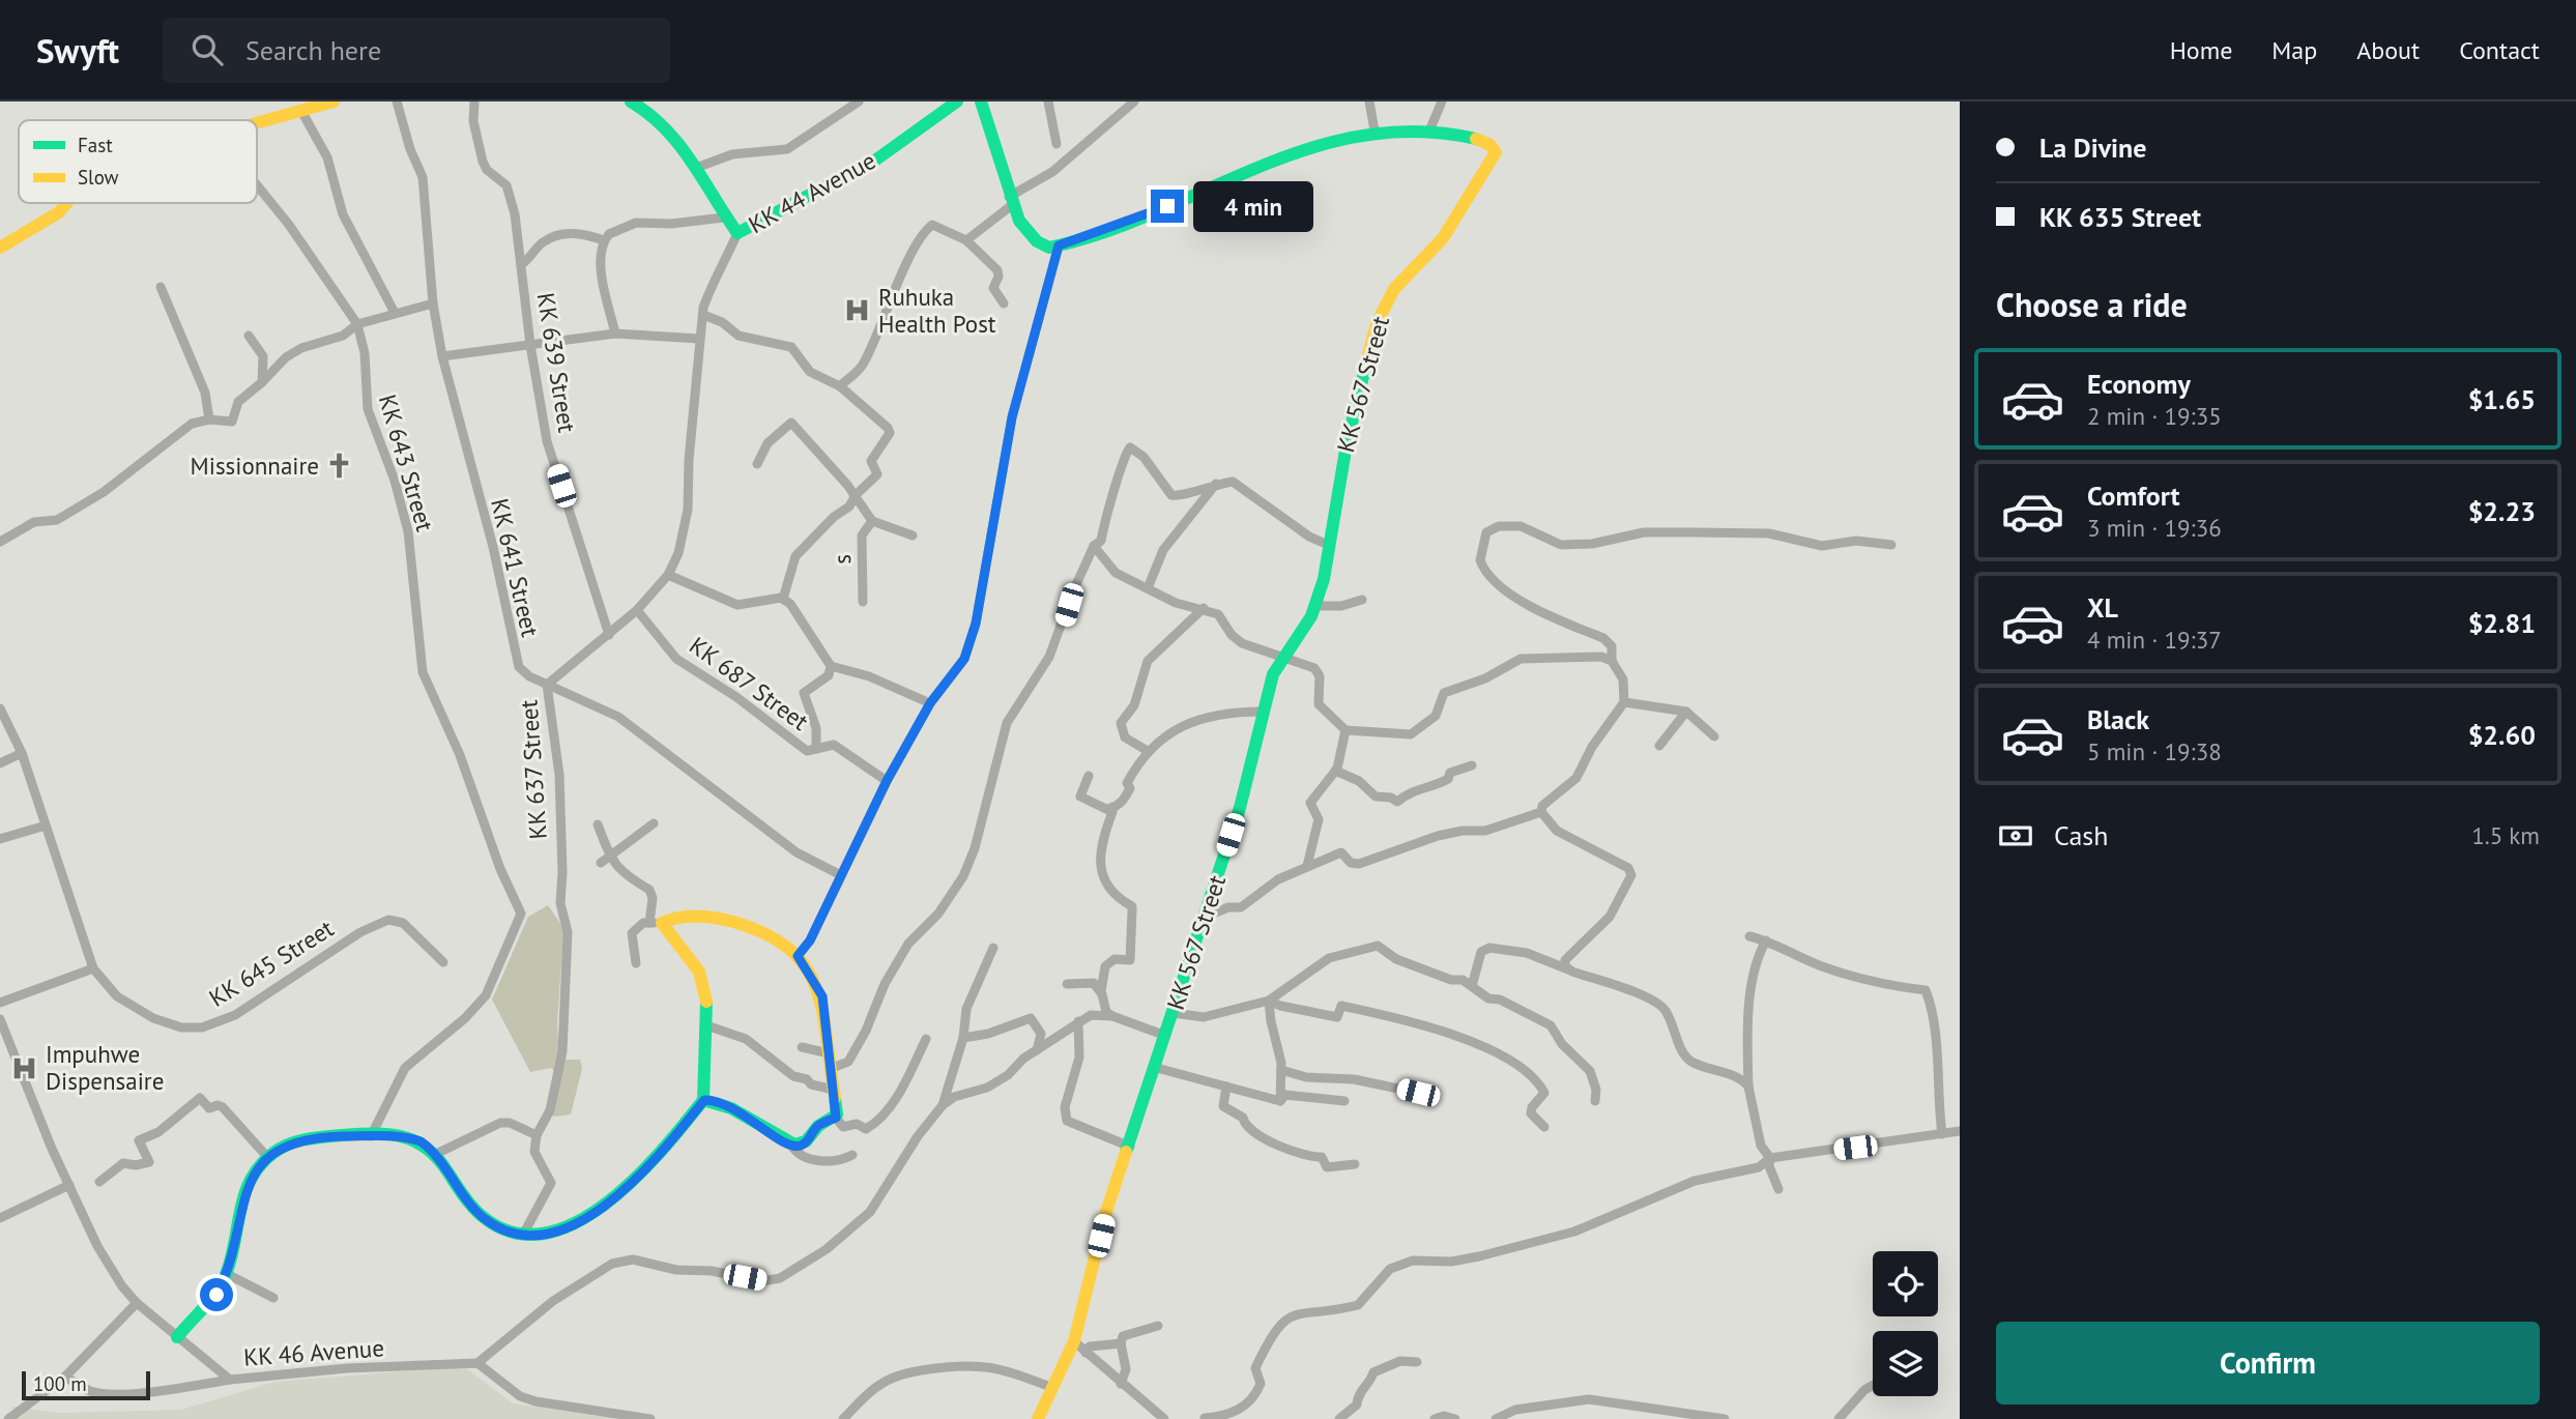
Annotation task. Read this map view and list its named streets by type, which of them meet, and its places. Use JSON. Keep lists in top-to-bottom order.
{
  "streets": {
    "street": [
      "KK 44 Avenue",
      "KK 639 Street",
      "KK 567 Street",
      "KK 643 Street",
      "s",
      "KK 641 Street",
      "KK 687 Street",
      "KK 637 Street",
      "KK 645 Street",
      "KK 46 Avenue"
    ]
  },
  "crossings": [
    ["KK 44 Avenue", "KK 637 Street"],
    ["KK 639 Street", "KK 637 Street"],
    ["KK 641 Street", "KK 637 Street"],
    ["KK 687 Street", "KK 637 Street"]
  ],
  "places": {
    "hospital": ["Ruhuka Health Post", "Impuhwe Dispensaire"],
    "church": ["Missionnaire"]
  },
  "legend": ["Fast", "Slow"],
  "scale_bar": "100 m",
  "page": {
    "header": "Swyft",
    "search": "Search here",
    "nav": [
      "Home",
      "Map",
      "About",
      "Contact"
    ],
    "banner": ["La Divine", "KK 635 Street"],
    "bubble": "4 min",
    "heading": "Choose a ride",
    "list": [
      {
        "name": "Economy",
        "note": "2 min · 19:35",
        "value": "$1.65"
      },
      {
        "name": "Comfort",
        "note": "3 min · 19:36",
        "value": "$2.23"
      },
      {
        "name": "XL",
        "note": "4 min · 19:37",
        "value": "$2.81"
      },
      {
        "name": "Black",
        "note": "5 min · 19:38",
        "value": "$2.60"
      }
    ],
    "pay": ["Cash", "1.5 km"],
    "buttons": "Confirm",
    "scale": "100 m"
  }
}
